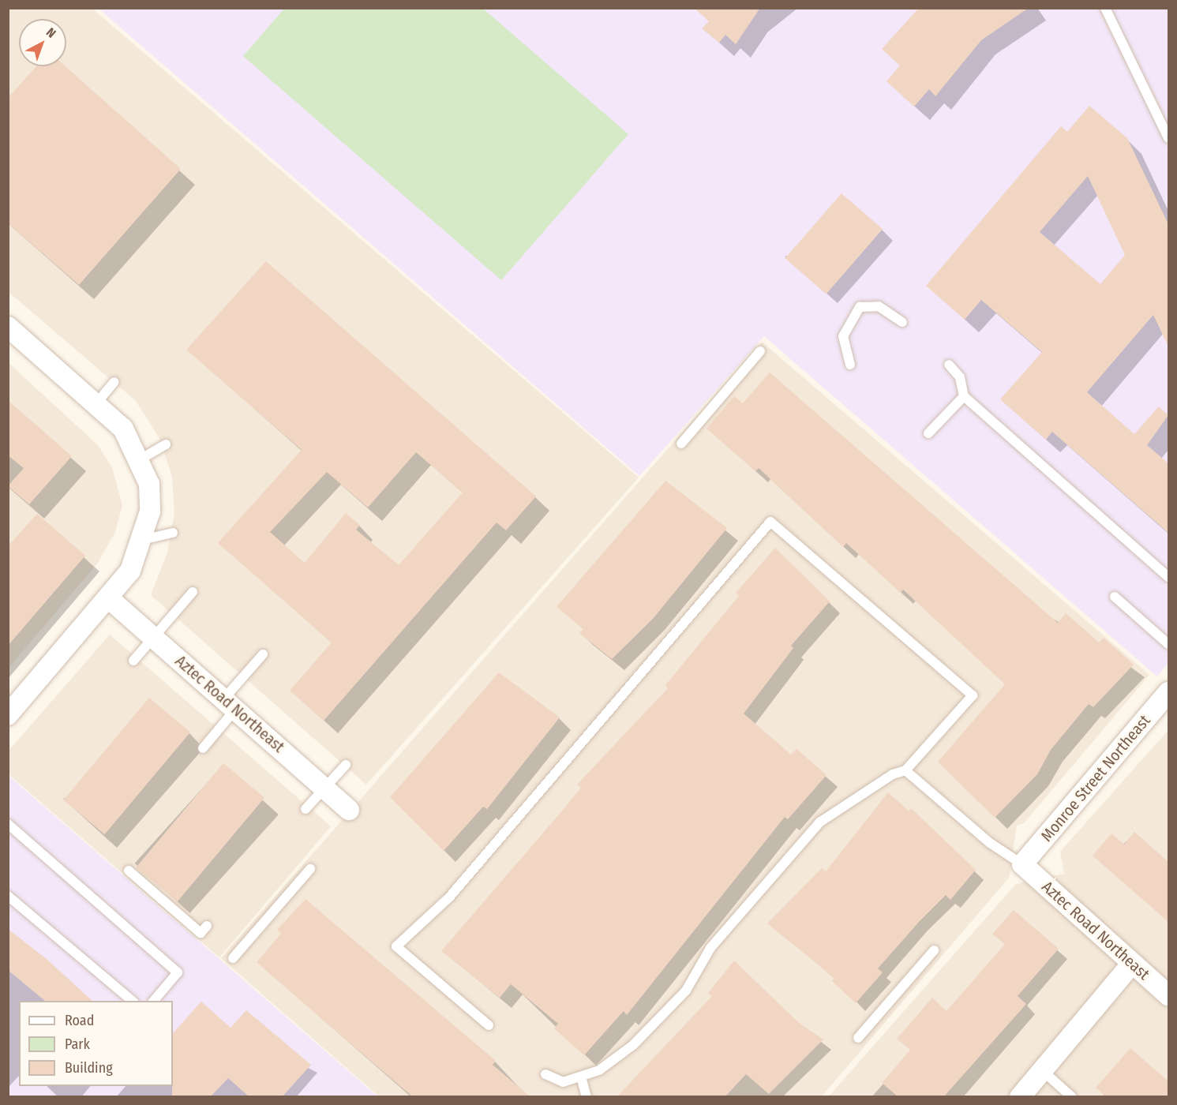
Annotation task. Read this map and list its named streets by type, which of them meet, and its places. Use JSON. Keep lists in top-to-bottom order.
{
  "streets": {
    "street": ["Aztec Road Northeast", "Monroe Street Northeast"]
  },
  "crossings": [
    ["Aztec Road Northeast", "Monroe Street Northeast"]
  ],
  "legend": ["Road", "Park", "Building"],
  "north": "top right"
}
